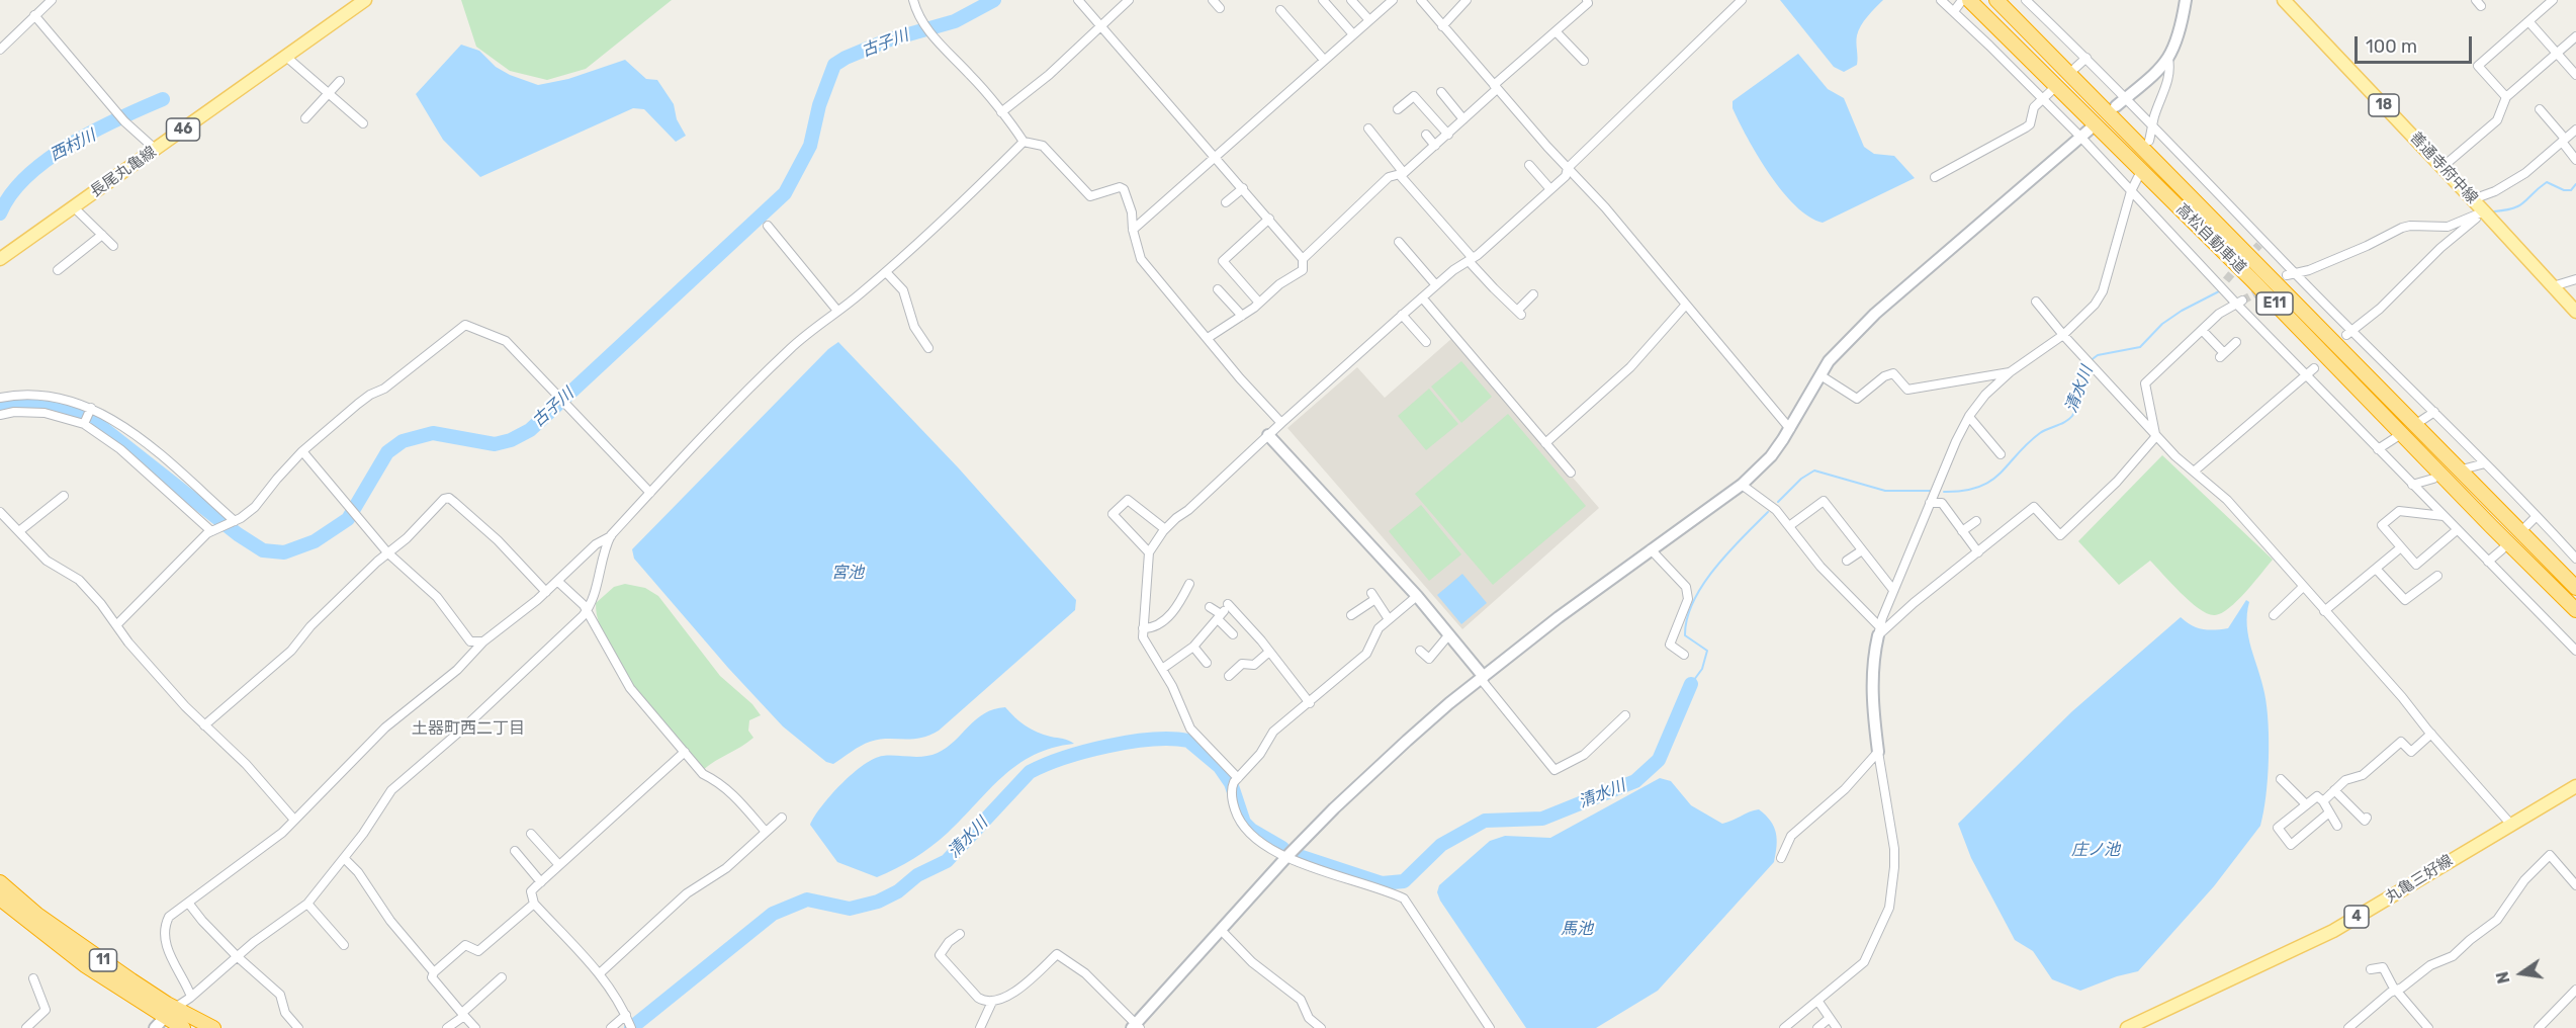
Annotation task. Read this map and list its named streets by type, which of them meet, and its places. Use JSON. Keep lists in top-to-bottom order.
{
  "streets": {
    "highway": ["高松自動車道", "E11", "11"],
    "main road": [
      "18",
      "46",
      "善通寺府中線",
      "長尾丸亀線",
      "丸亀三好線",
      "4"
    ]
  },
  "districts": ["土器町西二丁目"],
  "water": [
    "古子川",
    "西村川",
    "清水川",
    "宮池",
    "庄ノ池",
    "馬池"
  ],
  "scale_bar": "100 m",
  "north": "left"
}
